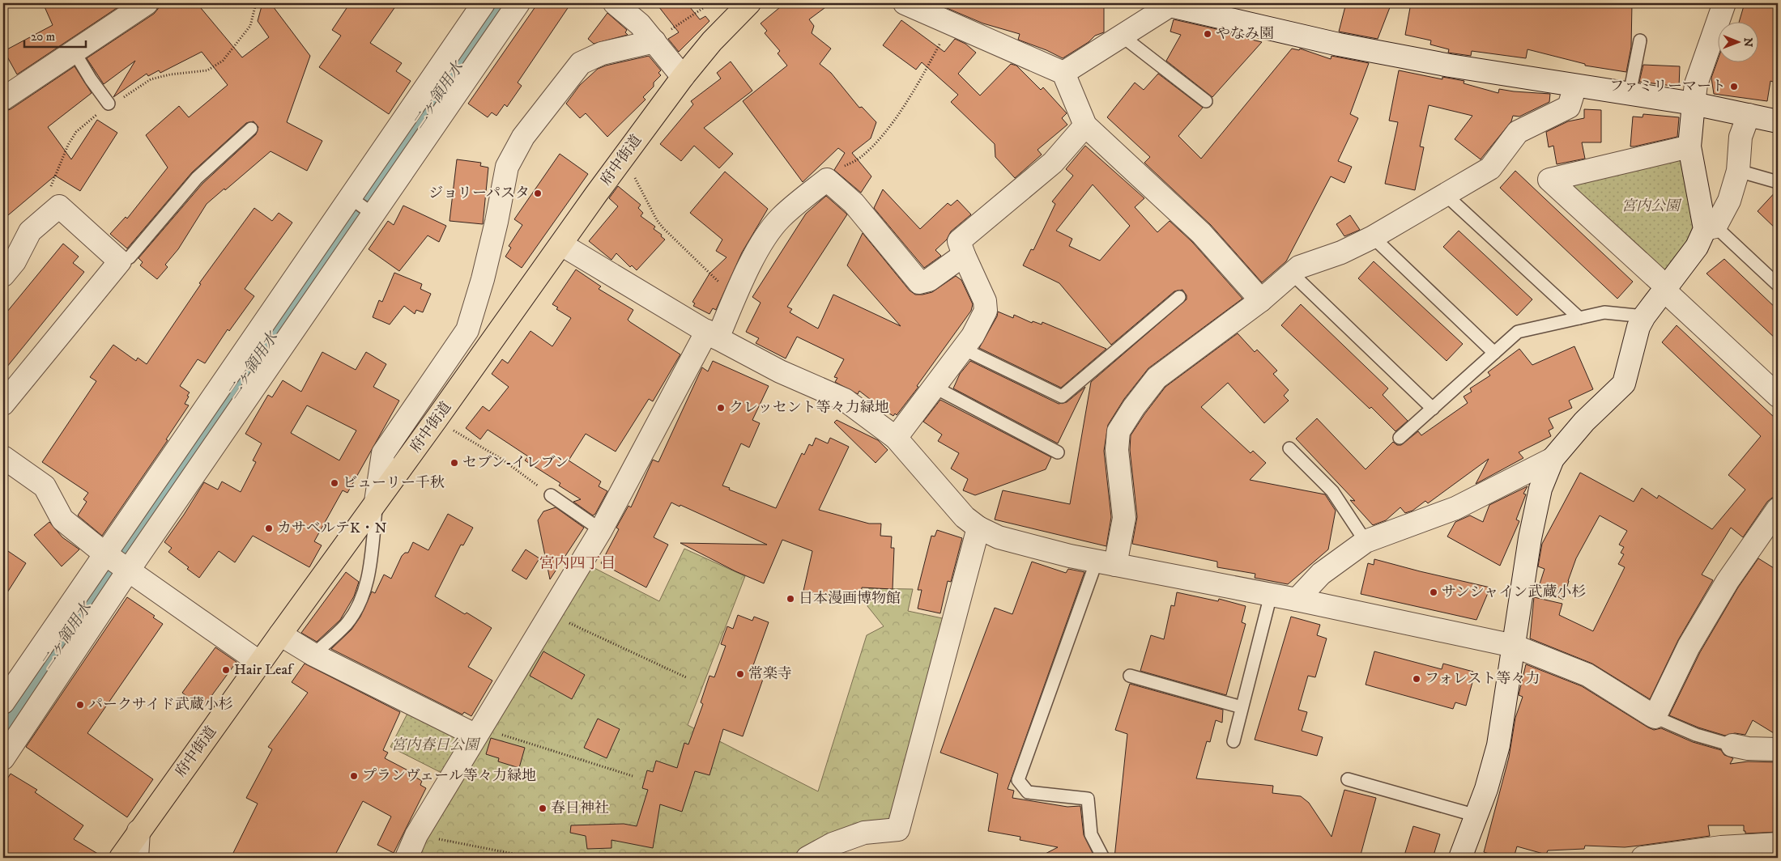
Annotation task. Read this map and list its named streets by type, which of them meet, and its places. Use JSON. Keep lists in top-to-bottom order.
{
  "streets": {
    "highway": ["府中街道"]
  },
  "districts": ["宮内四丁目"],
  "water": ["二ヶ領用水"],
  "parks": ["宮内公園", "宮内春日公園"],
  "places": [
    "やなみ園",
    "ファミリーマート",
    "ジョリーパスタ",
    "クレッセント等々力緑地",
    "セブン-イレブン",
    "ビューリー千秋",
    "カサベルテK・N",
    "サンシャイン武蔵小杉",
    "日本漫画博物館",
    "Hair Leaf",
    "常楽寺",
    "フォレスト等々力",
    "パークサイド武蔵小杉",
    "プランヴェール等々力緑地",
    "春日神社"
  ],
  "scale_bar": "20 m",
  "north": "right"
}
